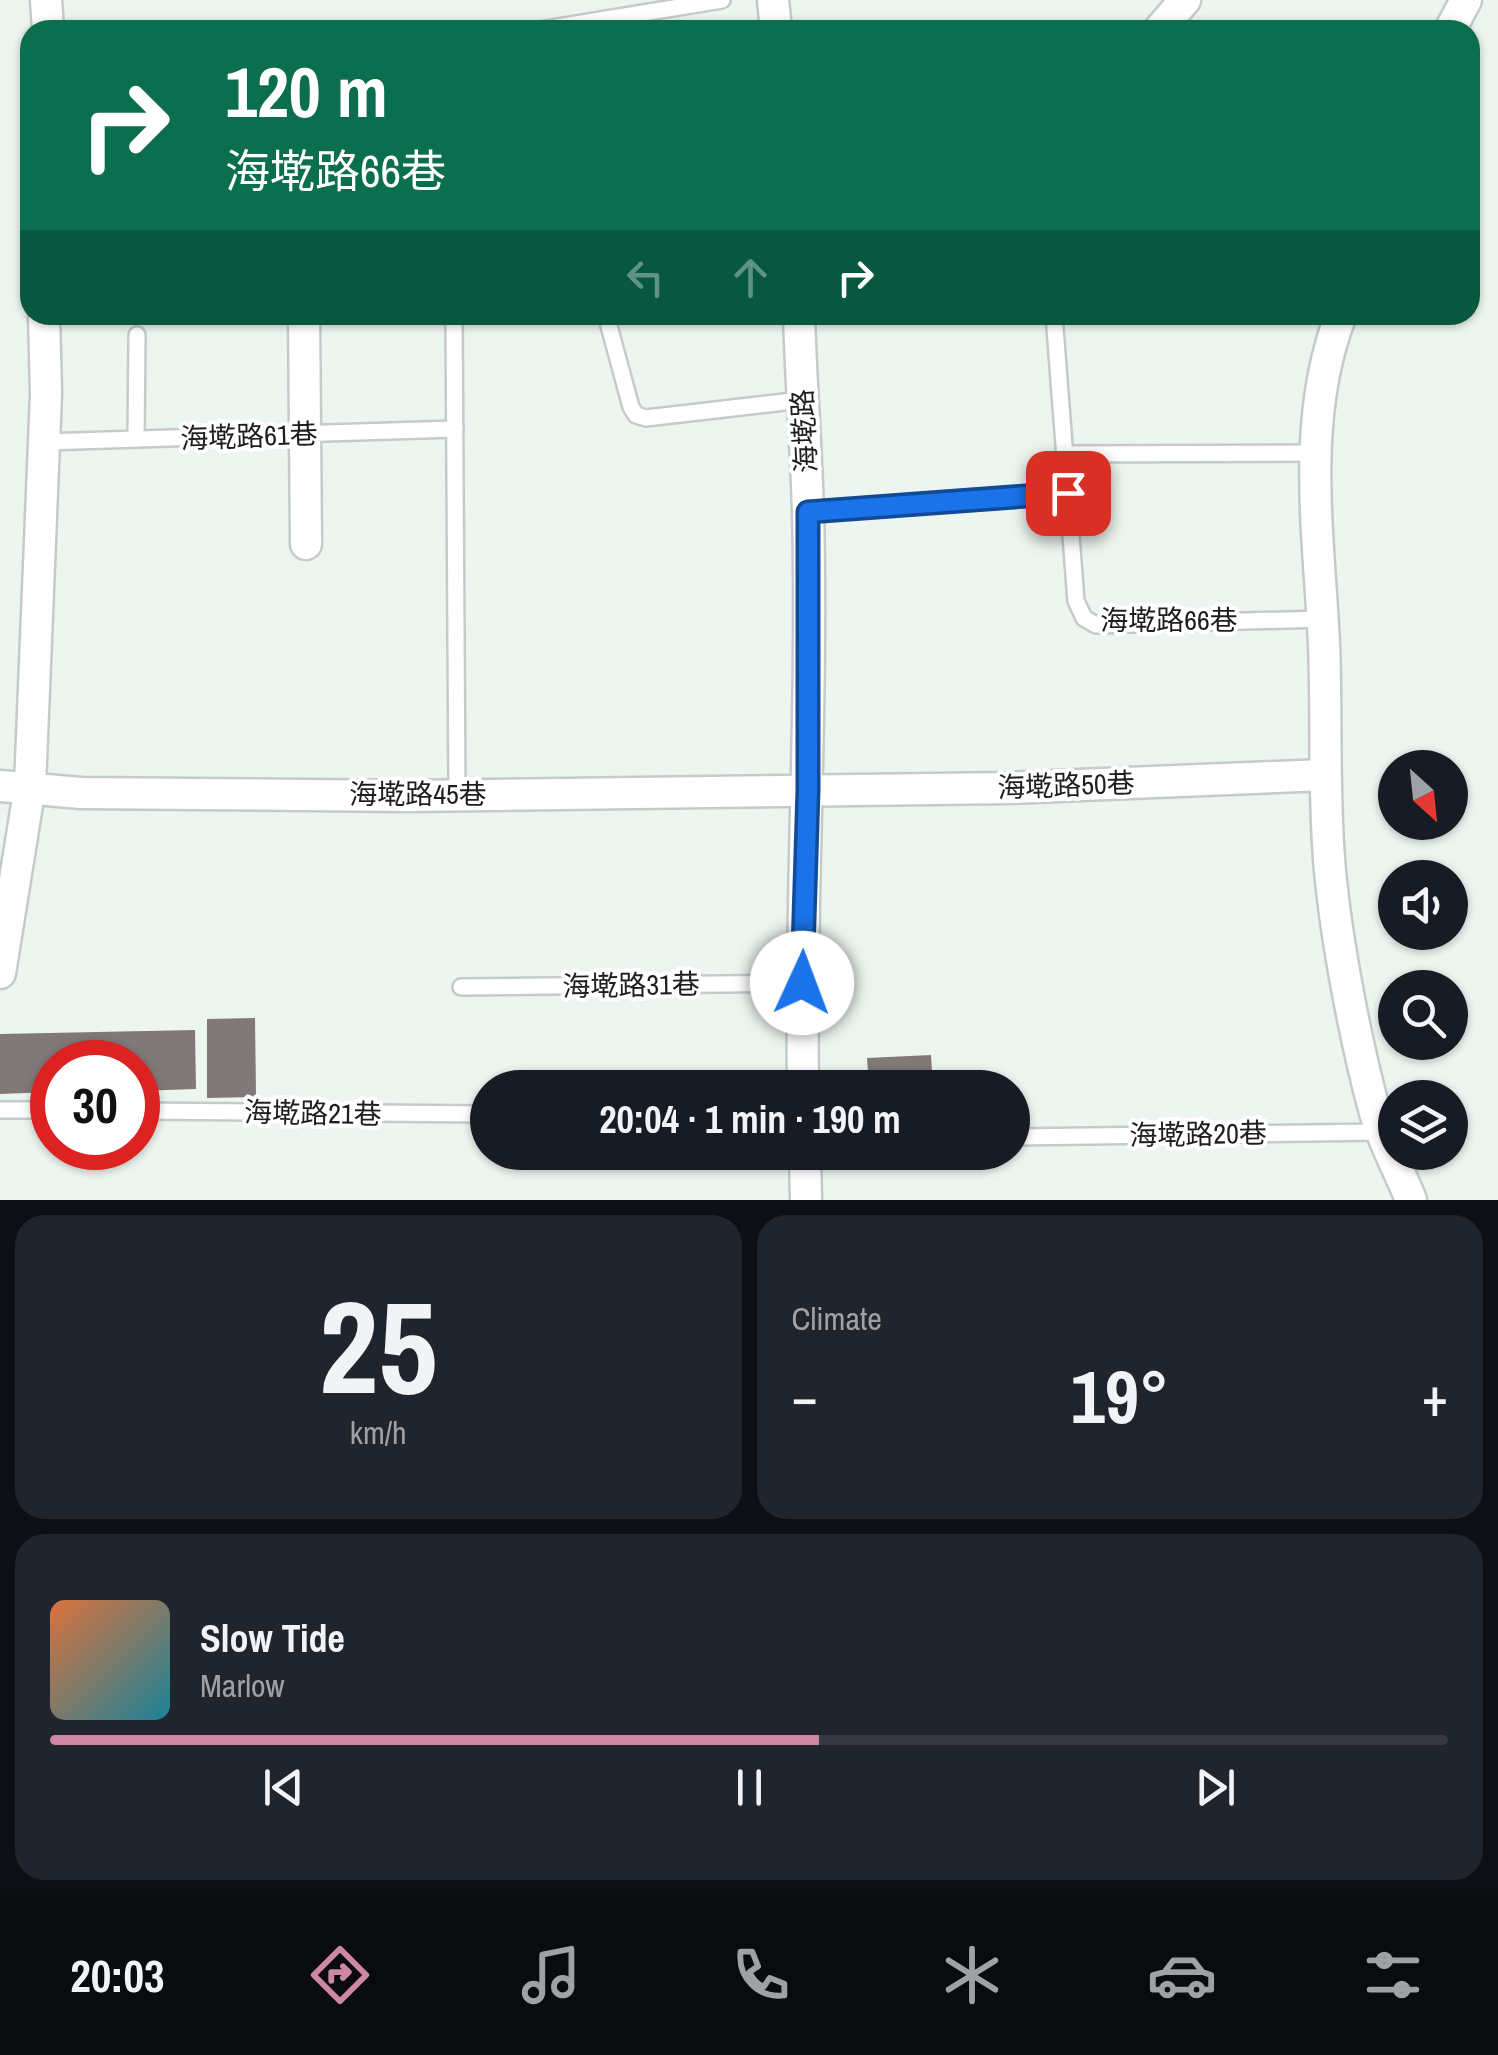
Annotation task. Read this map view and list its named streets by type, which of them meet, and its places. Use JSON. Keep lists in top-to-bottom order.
{
  "streets": {
    "street": ["海墘路", "海墘路50巷", "海墘路45巷"],
    "lane": [
      "海墘路61巷",
      "海墘路66巷",
      "海墘路31巷",
      "海墘路21巷",
      "海墘路20巷"
    ]
  },
  "crossings": [
    ["海墘路", "海墘路50巷"],
    ["海墘路", "海墘路45巷"],
    ["海墘路", "海墘路31巷"],
    ["海墘路50巷", "海墘路45巷"]
  ],
  "north": "bottom right",
  "page": {
    "turn": ["120 m", "海墘路66巷"],
    "limit": "30",
    "trip": "20:04 · 1 min · 190 m",
    "tile": [
      ["25", "km/h"],
      "Climate"
    ],
    "heat": ["−", "19°", "+"],
    "song": ["Slow Tide", "Marlow"],
    "tabs": "20:03"
  }
}
